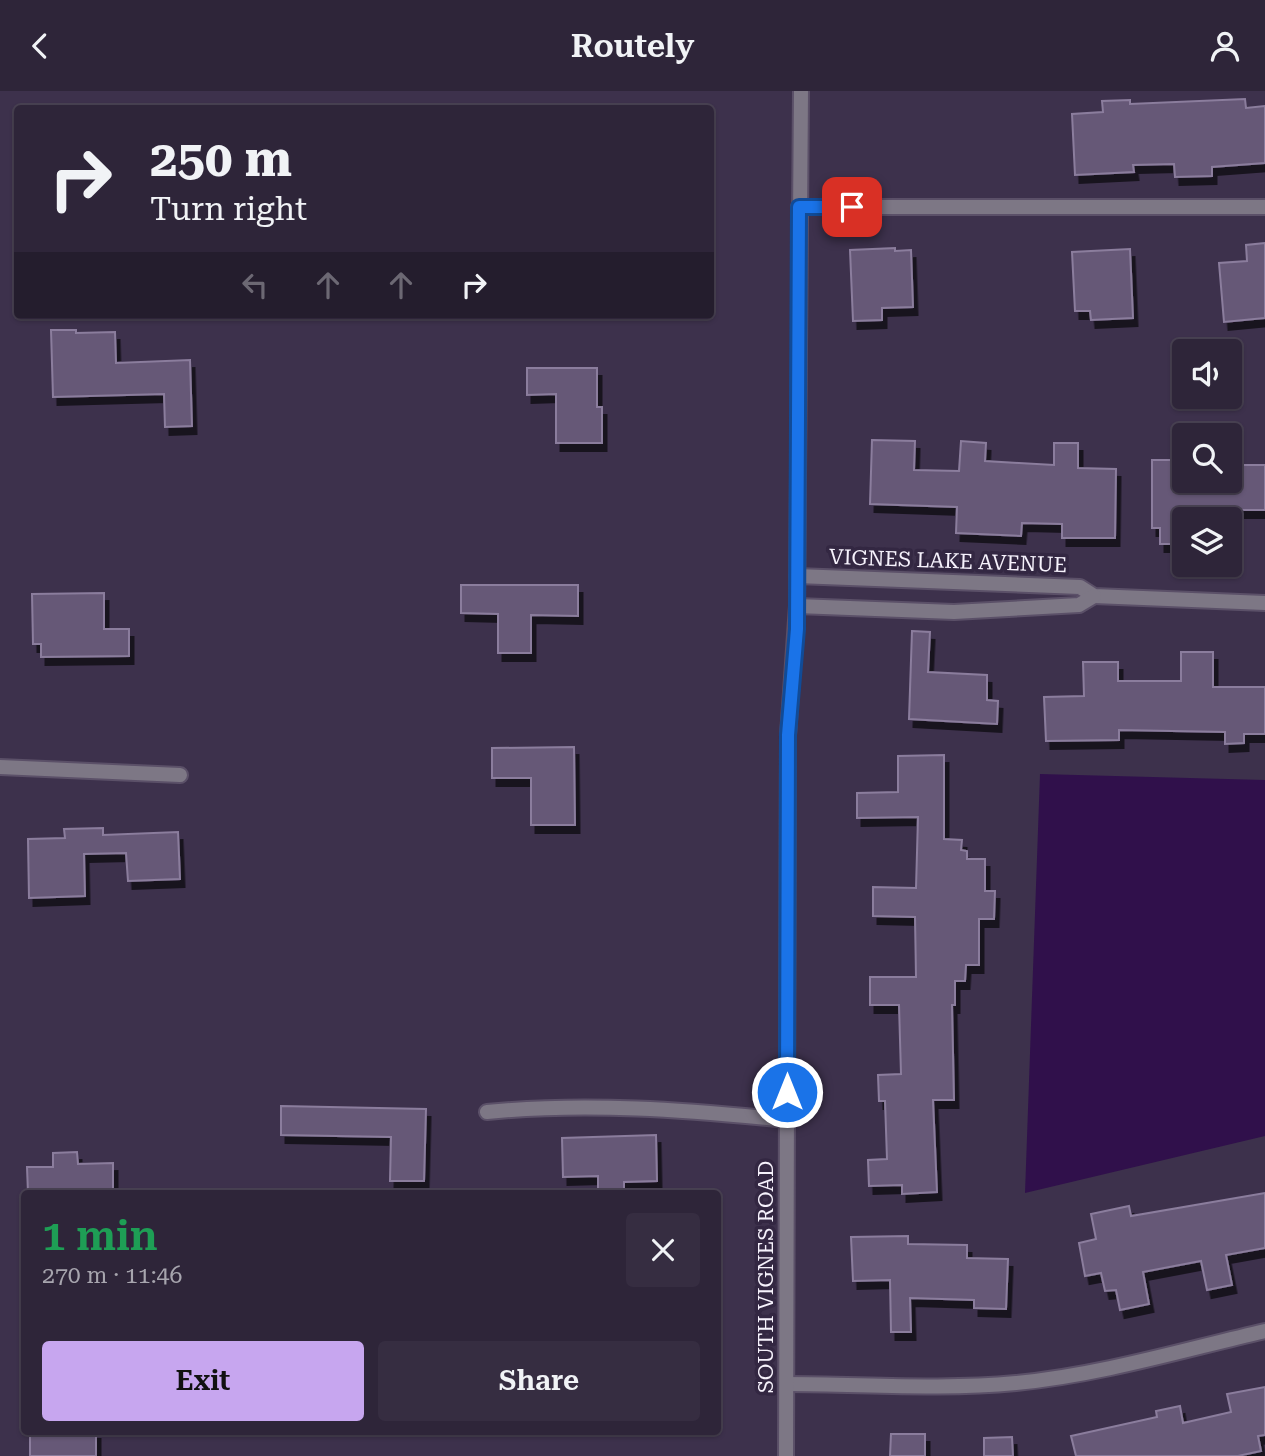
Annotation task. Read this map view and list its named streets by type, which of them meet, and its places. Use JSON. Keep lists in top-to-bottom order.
{
  "streets": {
    "street": ["VIGNES LAKE AVENUE", "SOUTH VIGNES ROAD"]
  },
  "crossings": [
    ["VIGNES LAKE AVENUE", "SOUTH VIGNES ROAD"]
  ],
  "page": {
    "header": "Routely",
    "turn": ["250 m", "Turn right"],
    "heading": ["1 min", "270 m · 11:46"],
    "buttons": ["Exit", "Share"]
  }
}
